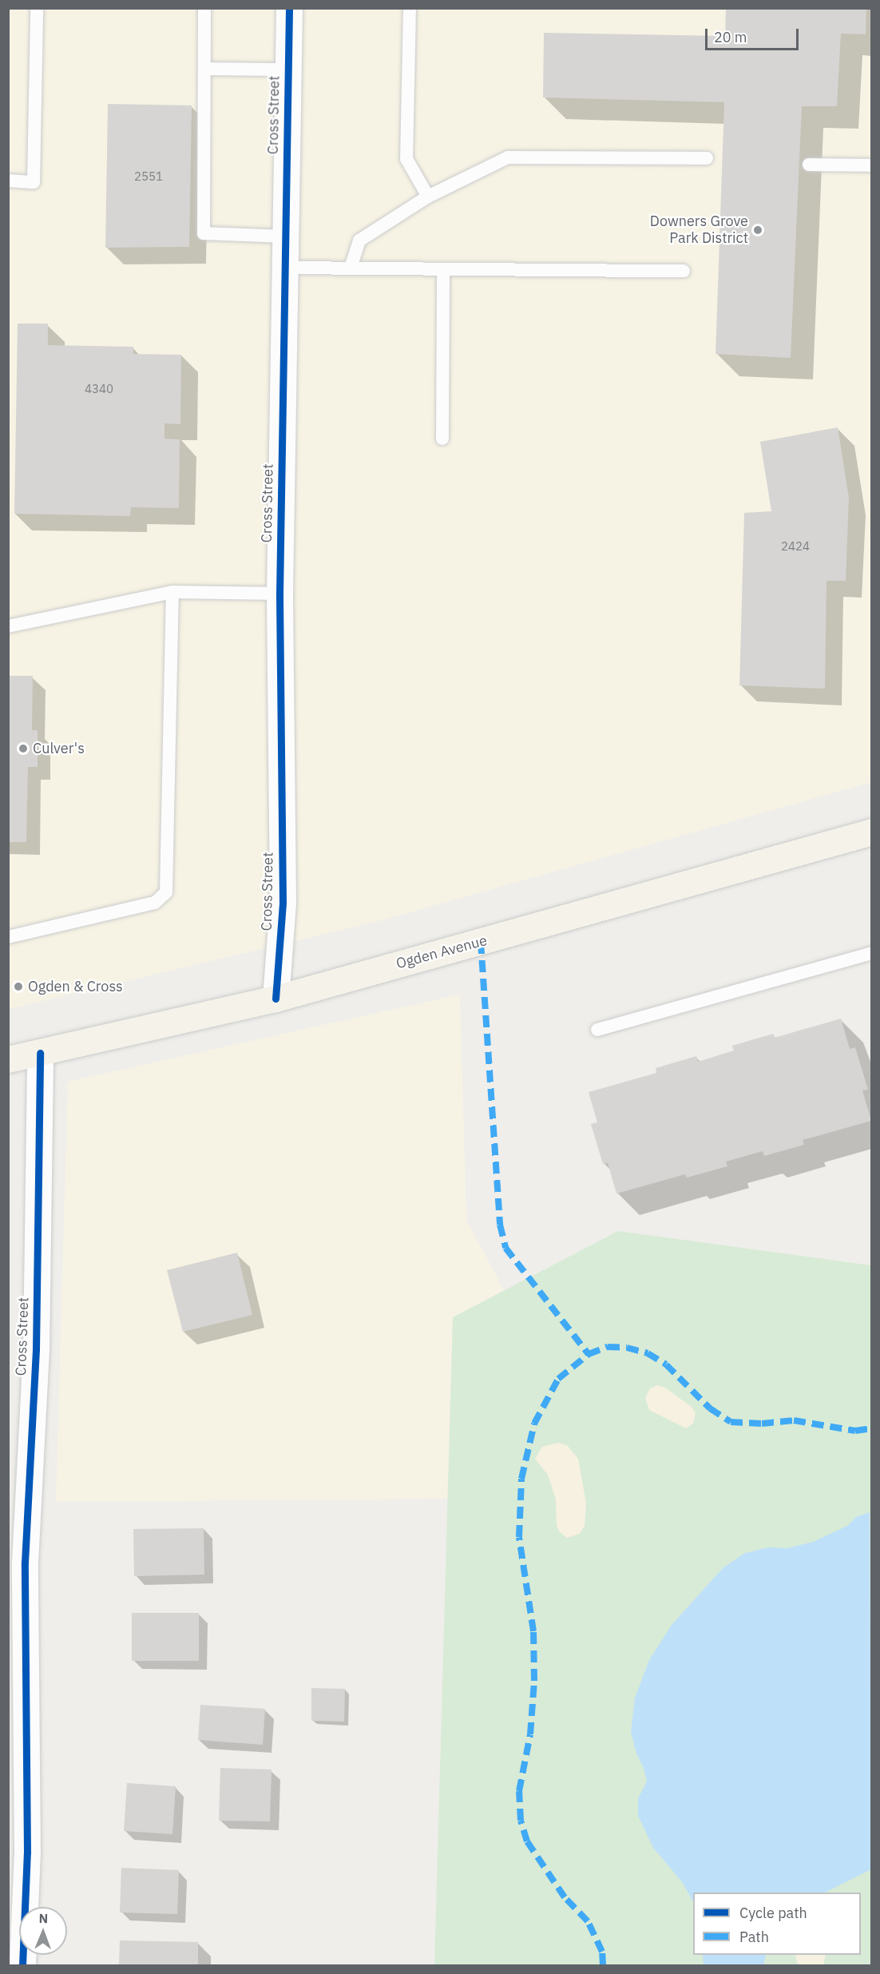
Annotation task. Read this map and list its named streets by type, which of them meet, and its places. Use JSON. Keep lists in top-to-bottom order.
{
  "streets": {
    "main road": ["Ogden Avenue"],
    "street": ["Cross Street"]
  },
  "crossings": [
    ["Cross Street", "Ogden Avenue"]
  ],
  "places": ["Downers Grove Park District", "Culver's", "Ogden & Cross"],
  "house_numbers": ["2551", "4340", "2424"],
  "legend": ["Cycle path", "Path"],
  "scale_bar": "20 m",
  "north": "top"
}
